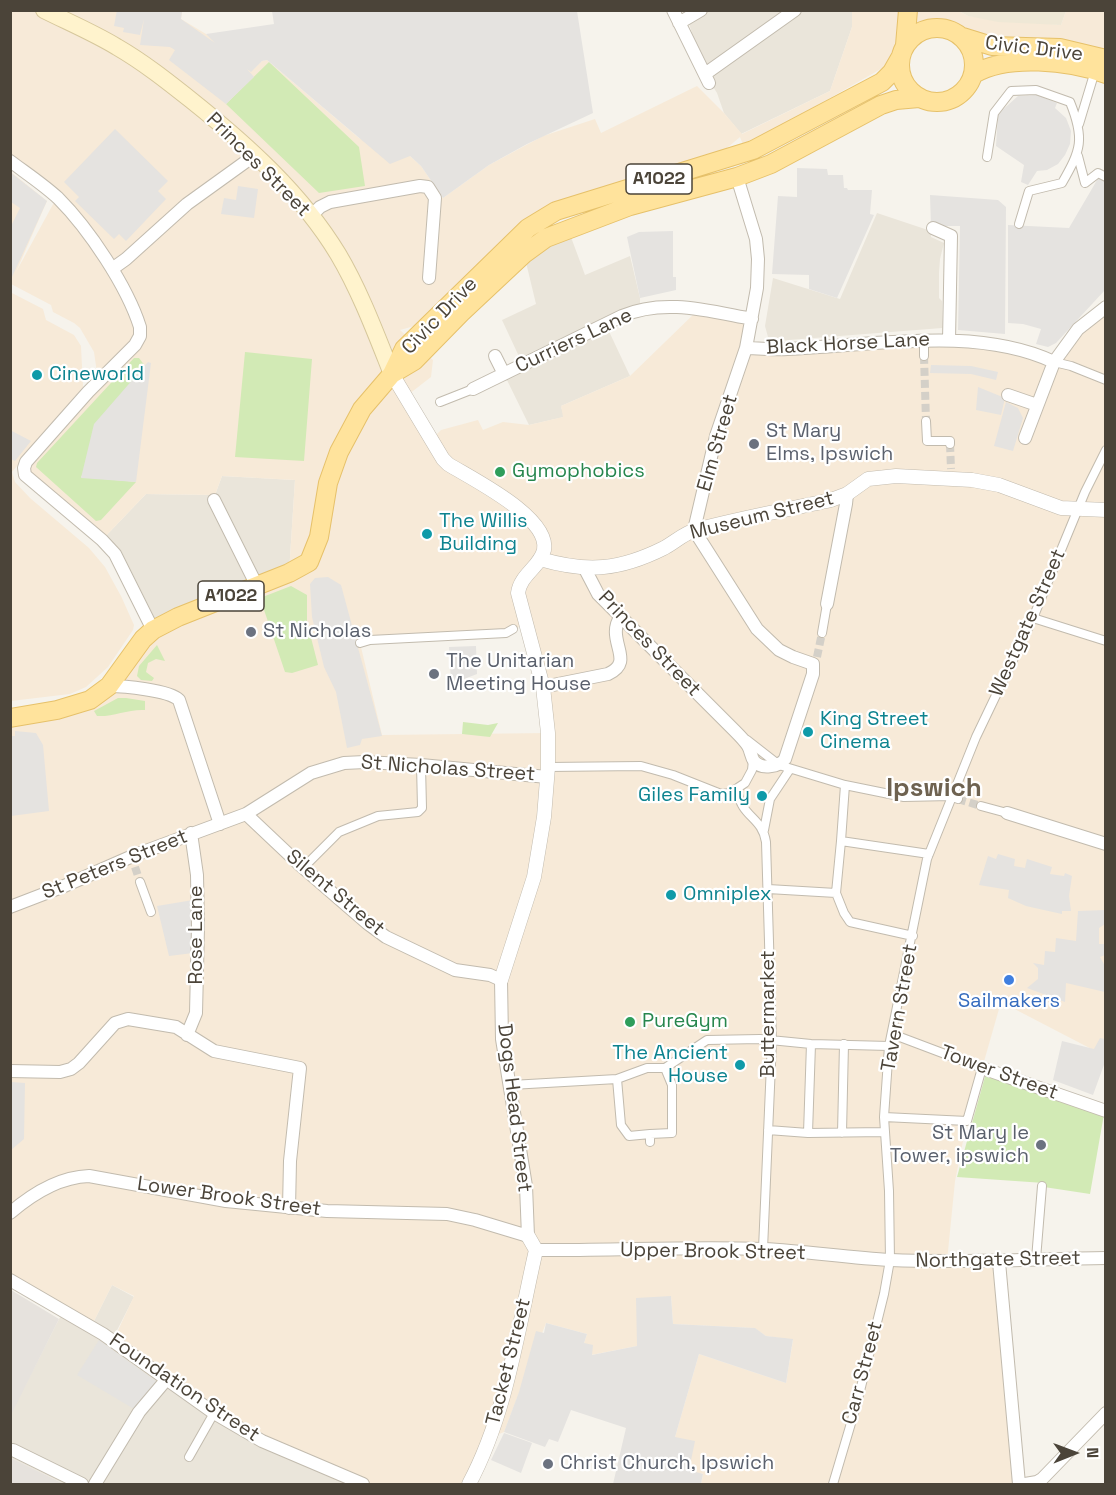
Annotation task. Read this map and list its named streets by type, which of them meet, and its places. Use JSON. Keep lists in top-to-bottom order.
{
  "streets": {
    "main road": ["Civic Drive", "Princes Street", "A1022"],
    "street": [
      "Curriers Lane",
      "Black Horse Lane",
      "Elm Street",
      "Museum Street",
      "Westgate Street",
      "St Nicholas Street",
      "St Peters Street",
      "Silent Street",
      "Rose Lane",
      "Tavern Street",
      "Buttermarket",
      "Tower Street",
      "Dogs Head Street",
      "Lower Brook Street",
      "Upper Brook Street",
      "Northgate Street",
      "Tacket Street",
      "Carr Street",
      "Foundation Street"
    ]
  },
  "crossings": [
    ["Civic Drive", "Princes Street"],
    ["Civic Drive", "A1022"],
    ["Civic Drive", "Elm Street"],
    ["Princes Street", "A1022"],
    ["Princes Street", "Museum Street"],
    ["Princes Street", "Westgate Street"],
    ["Princes Street", "Tavern Street"],
    ["Princes Street", "Buttermarket"],
    ["Curriers Lane", "Elm Street"],
    ["Black Horse Lane", "Elm Street"],
    ["Elm Street", "Museum Street"],
    ["Museum Street", "Westgate Street"],
    ["Westgate Street", "Tavern Street"],
    ["St Nicholas Street", "St Peters Street"],
    ["St Nicholas Street", "Silent Street"],
    ["St Peters Street", "Rose Lane"],
    ["Silent Street", "Dogs Head Street"],
    ["Tavern Street", "Tower Street"],
    ["Tavern Street", "Upper Brook Street"],
    ["Tavern Street", "Northgate Street"],
    ["Tavern Street", "Carr Street"],
    ["Buttermarket", "Upper Brook Street"],
    ["Dogs Head Street", "Lower Brook Street"],
    ["Upper Brook Street", "Northgate Street"],
    ["Upper Brook Street", "Tacket Street"],
    ["Upper Brook Street", "Carr Street"],
    ["Northgate Street", "Carr Street"]
  ],
  "districts": ["Ipswich"],
  "places": [
    "Cineworld",
    "St Mary Elms, Ipswich",
    "Gymophobics",
    "The Willis Building",
    "St Nicholas",
    "The Unitarian Meeting House",
    "King Street Cinema",
    "Giles Family",
    "Omniplex",
    "Sailmakers",
    "PureGym",
    "The Ancient House",
    "St Mary le Tower, ipswich",
    "Christ Church, Ipswich"
  ],
  "north": "right"
}
